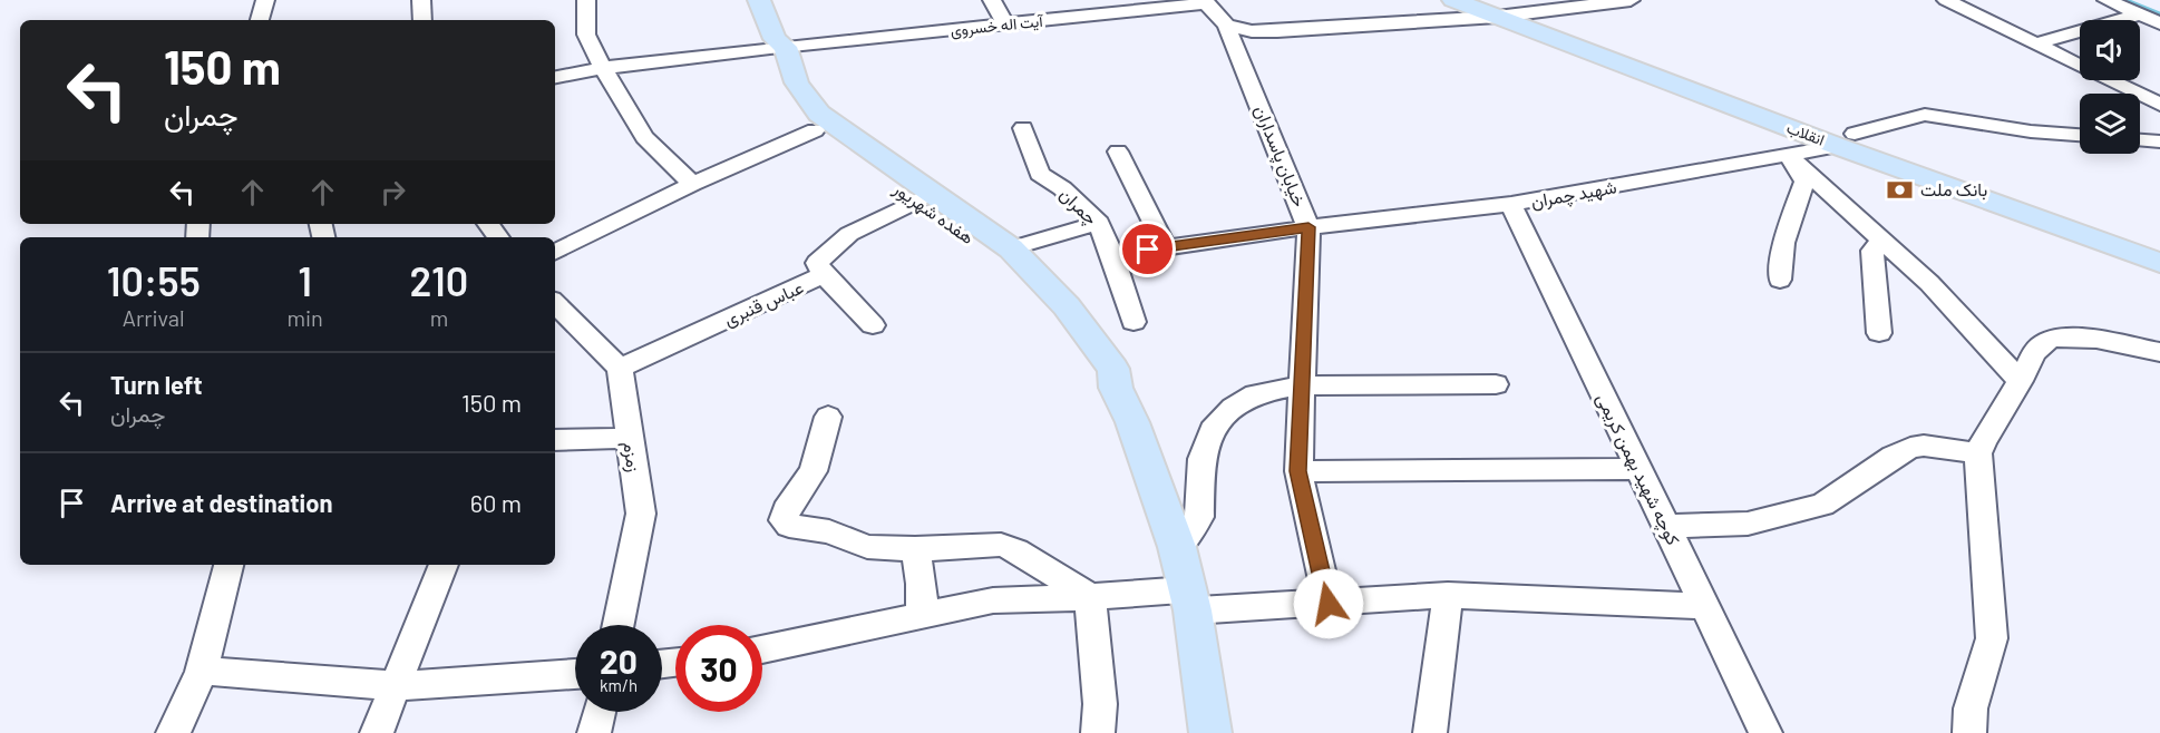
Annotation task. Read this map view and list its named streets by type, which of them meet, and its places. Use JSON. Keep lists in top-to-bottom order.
{
  "streets": {
    "main road": ["انقلاب", "هفده شهریور"],
    "street": [
      "آیت اله خسروی",
      "خیابان پاسداران",
      "شهید چمران",
      "چمران",
      "عباس قنبری",
      "زمزم",
      "کوچه شهید بهمن کریمی"
    ]
  },
  "crossings": [
    ["آیت اله خسروی", "خیابان پاسداران"],
    ["آیت اله خسروی", "هفده شهریور"],
    ["انقلاب", "شهید چمران"],
    ["خیابان پاسداران", "شهید چمران"],
    ["شهید چمران", "کوچه شهید بهمن کریمی"],
    ["هفده شهریور", "عباس قنبری"],
    ["عباس قنبری", "زمزم"]
  ],
  "places": {
    "bank": ["بانک ملت"]
  },
  "page": {
    "turn": ["150 m", "چمران"],
    "eta": [
      "10:55",
      "Arrival",
      "1",
      "min",
      "210",
      "m"
    ],
    "list": [
      {
        "name": "Turn left",
        "note": "چمران",
        "value": "150 m"
      },
      {
        "name": "Arrive at destination",
        "value": "60 m"
      }
    ],
    "speed": "20 km/h",
    "limit": "30"
  }
}
